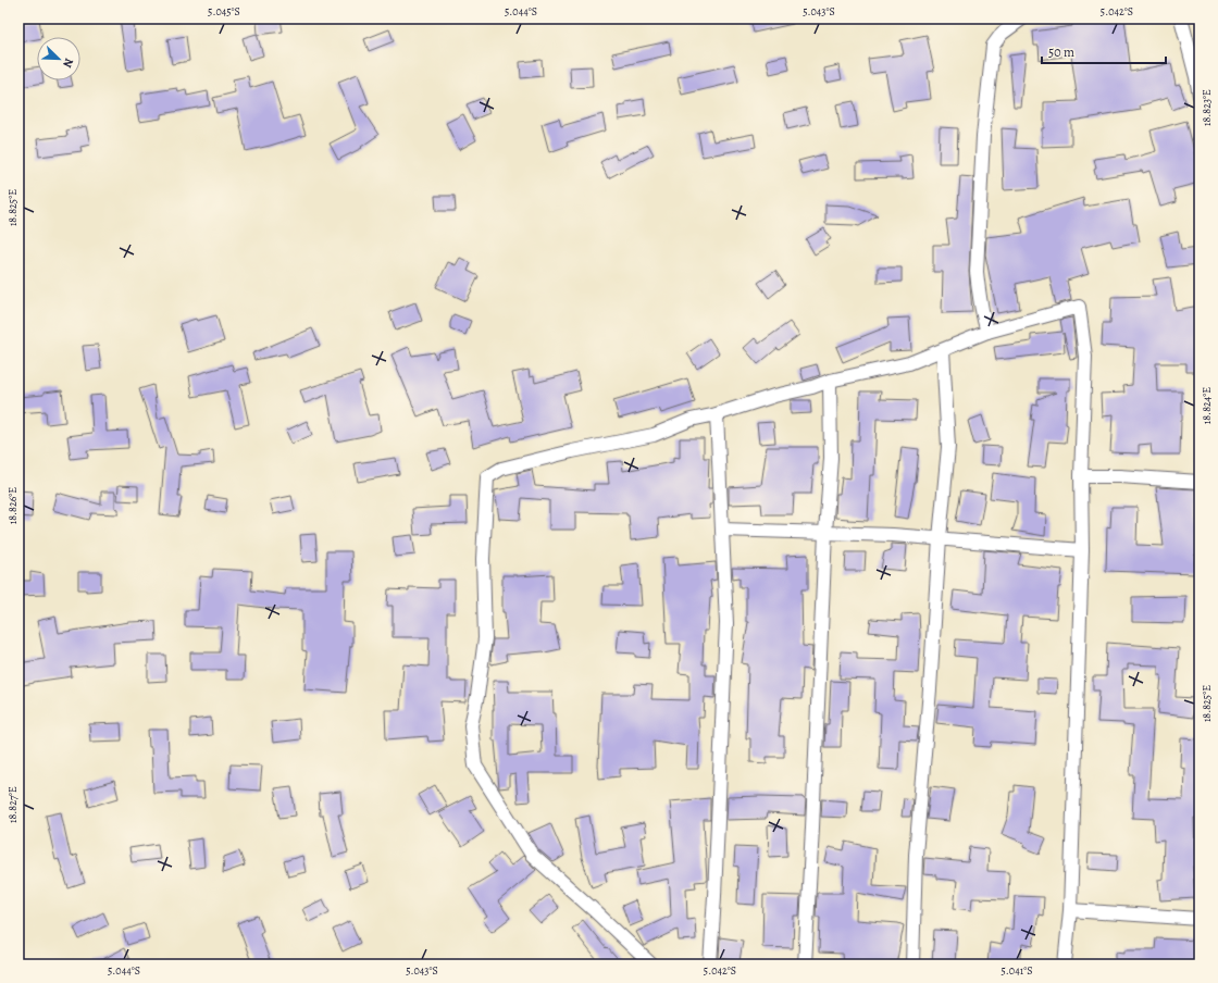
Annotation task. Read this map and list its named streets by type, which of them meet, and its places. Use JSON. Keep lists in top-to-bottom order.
{
  "scale_bar": "50 m",
  "north": "bottom right",
  "coordinates": [
    "5.045°S",
    "5.044°S",
    "5.043°S",
    "5.042°S",
    "18.823°E",
    "18.825°E",
    "18.824°E",
    "18.826°E",
    "18.827°E",
    "5.041°S"
  ]
}
